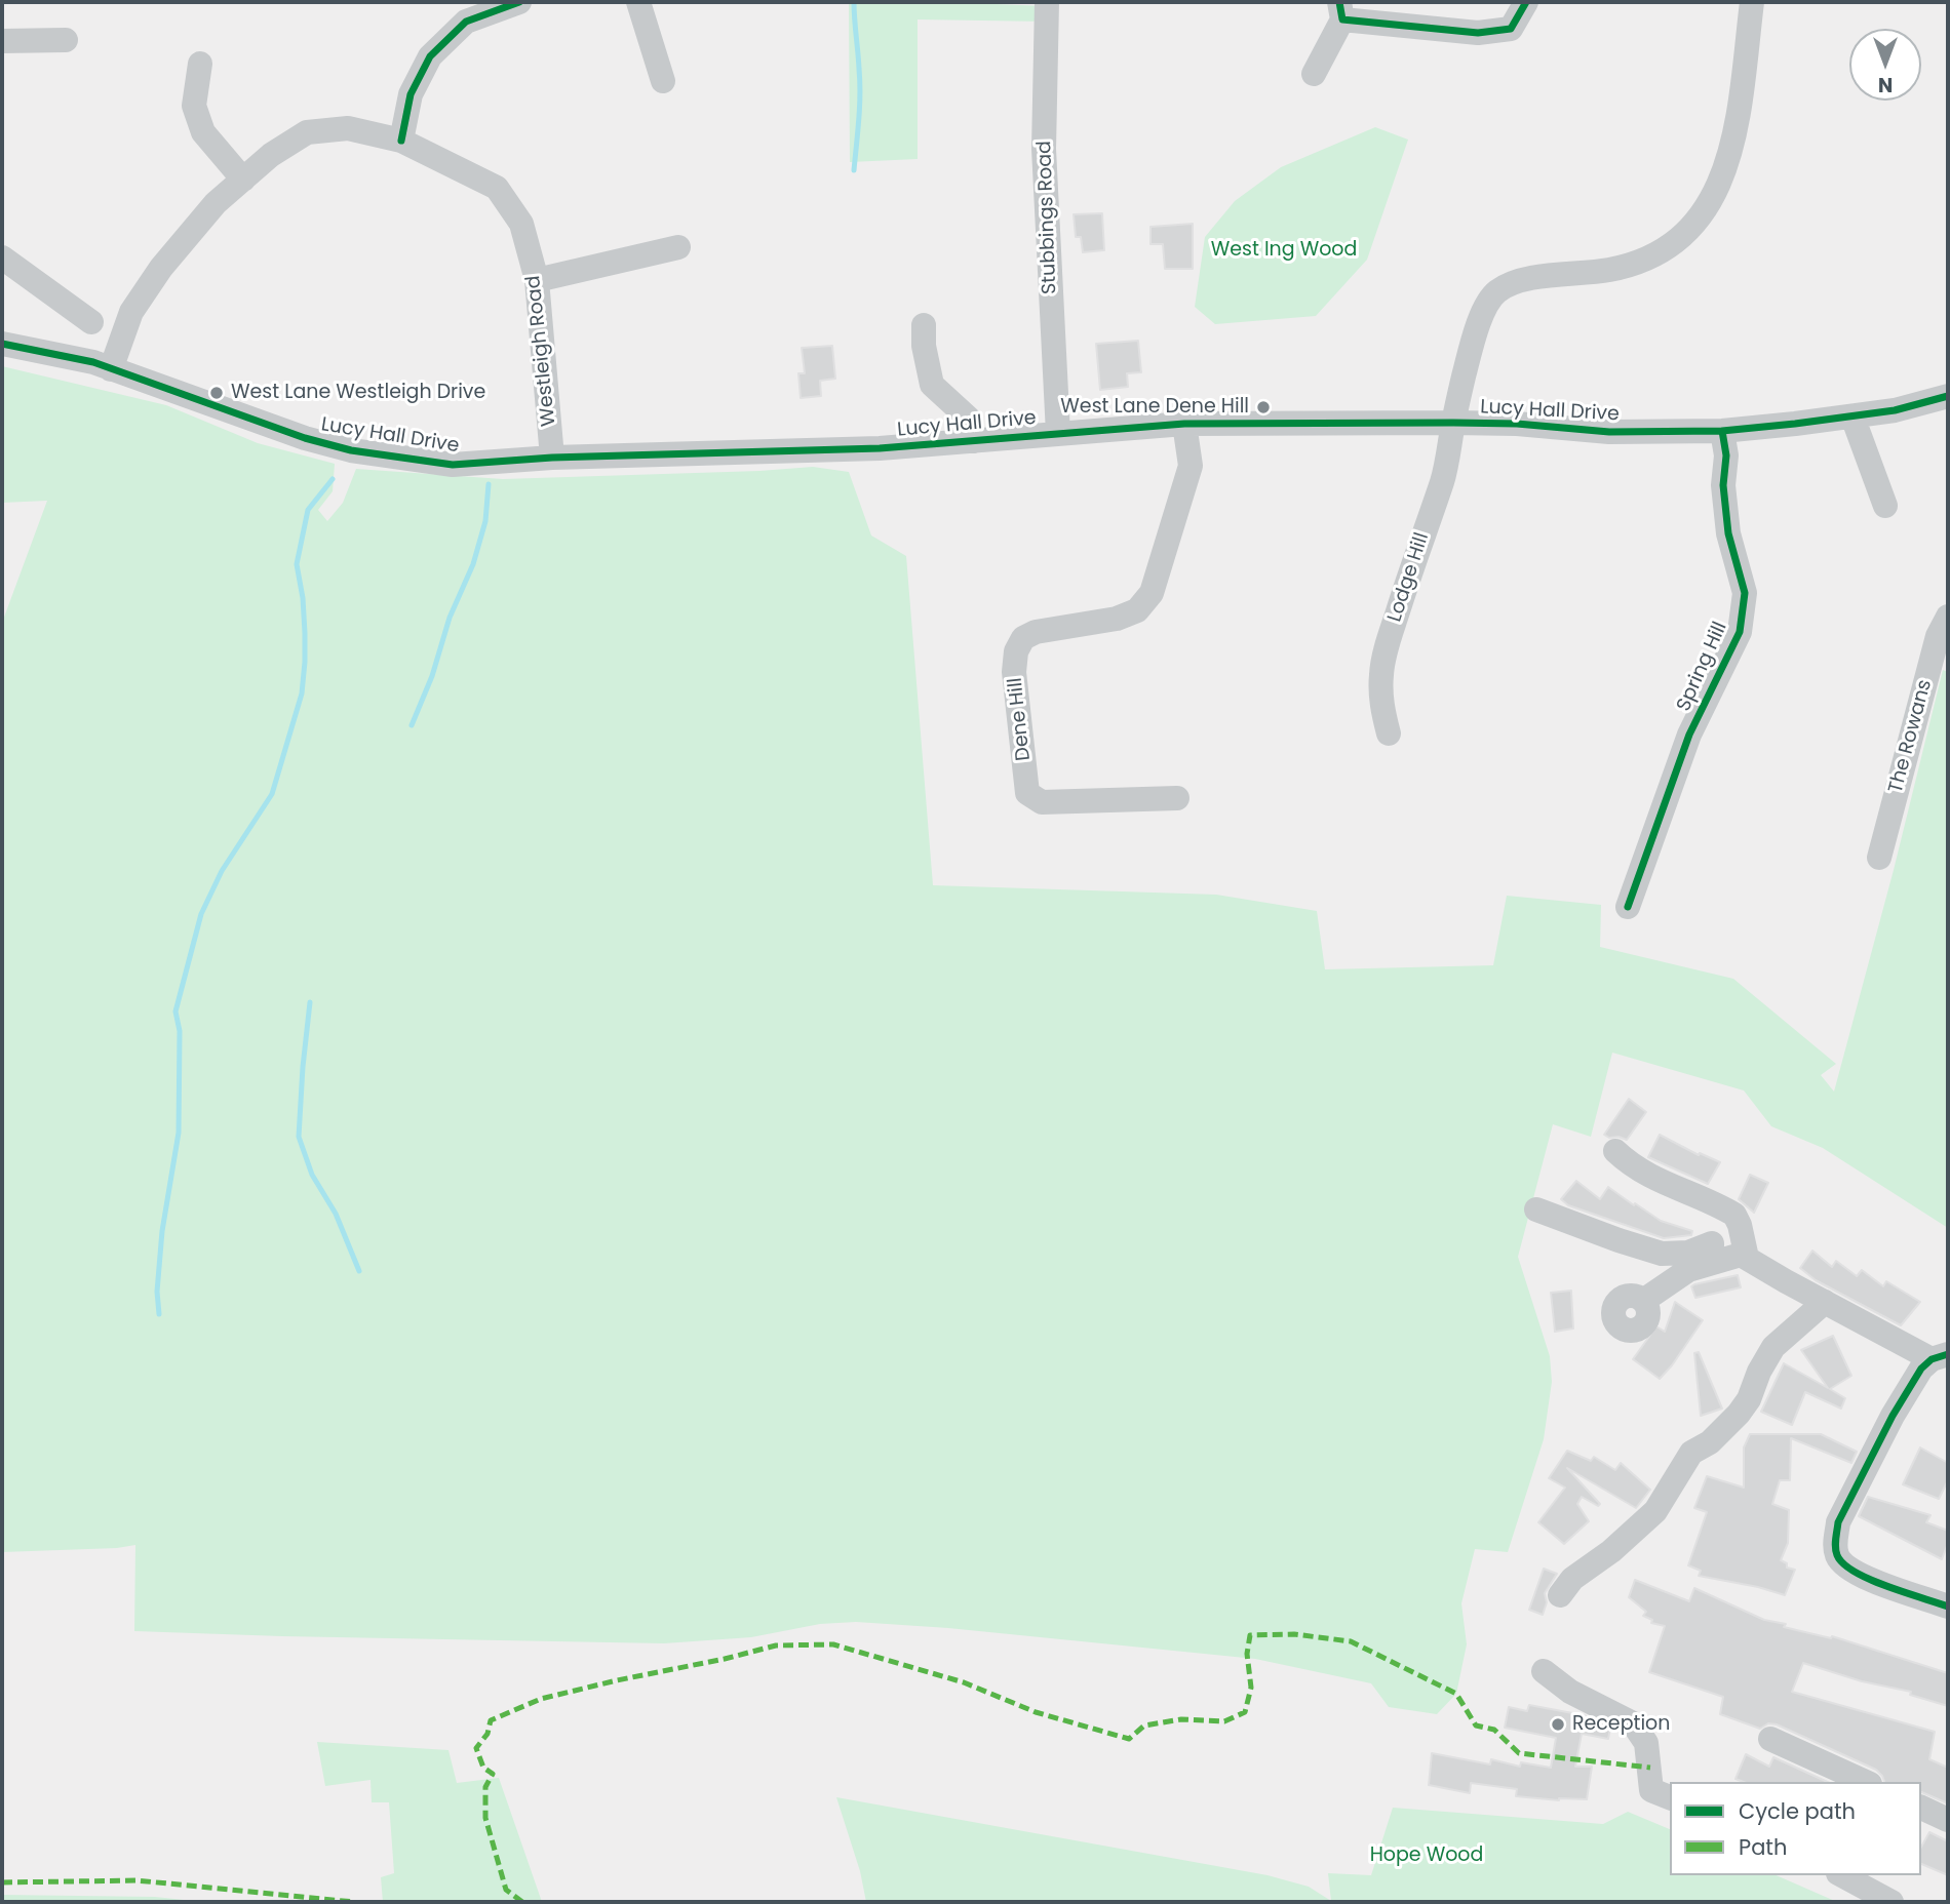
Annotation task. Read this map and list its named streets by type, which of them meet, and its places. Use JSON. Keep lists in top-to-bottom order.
{
  "streets": {
    "street": [
      "Stubbings Road",
      "Westleigh Road",
      "Lucy Hall Drive",
      "Lodge Hill",
      "Spring Hill",
      "Dene Hill",
      "The Rowans"
    ]
  },
  "crossings": [
    ["Stubbings Road", "Lucy Hall Drive"],
    ["Westleigh Road", "Lucy Hall Drive"],
    ["Lucy Hall Drive", "Lodge Hill"],
    ["Lucy Hall Drive", "Spring Hill"],
    ["Lucy Hall Drive", "Dene Hill"]
  ],
  "parks": ["West Ing Wood", "Hope Wood"],
  "places": ["West Lane Westleigh Drive", "West Lane Dene Hill", "Reception"],
  "legend": ["Cycle path", "Path"],
  "north": "bottom"
}
